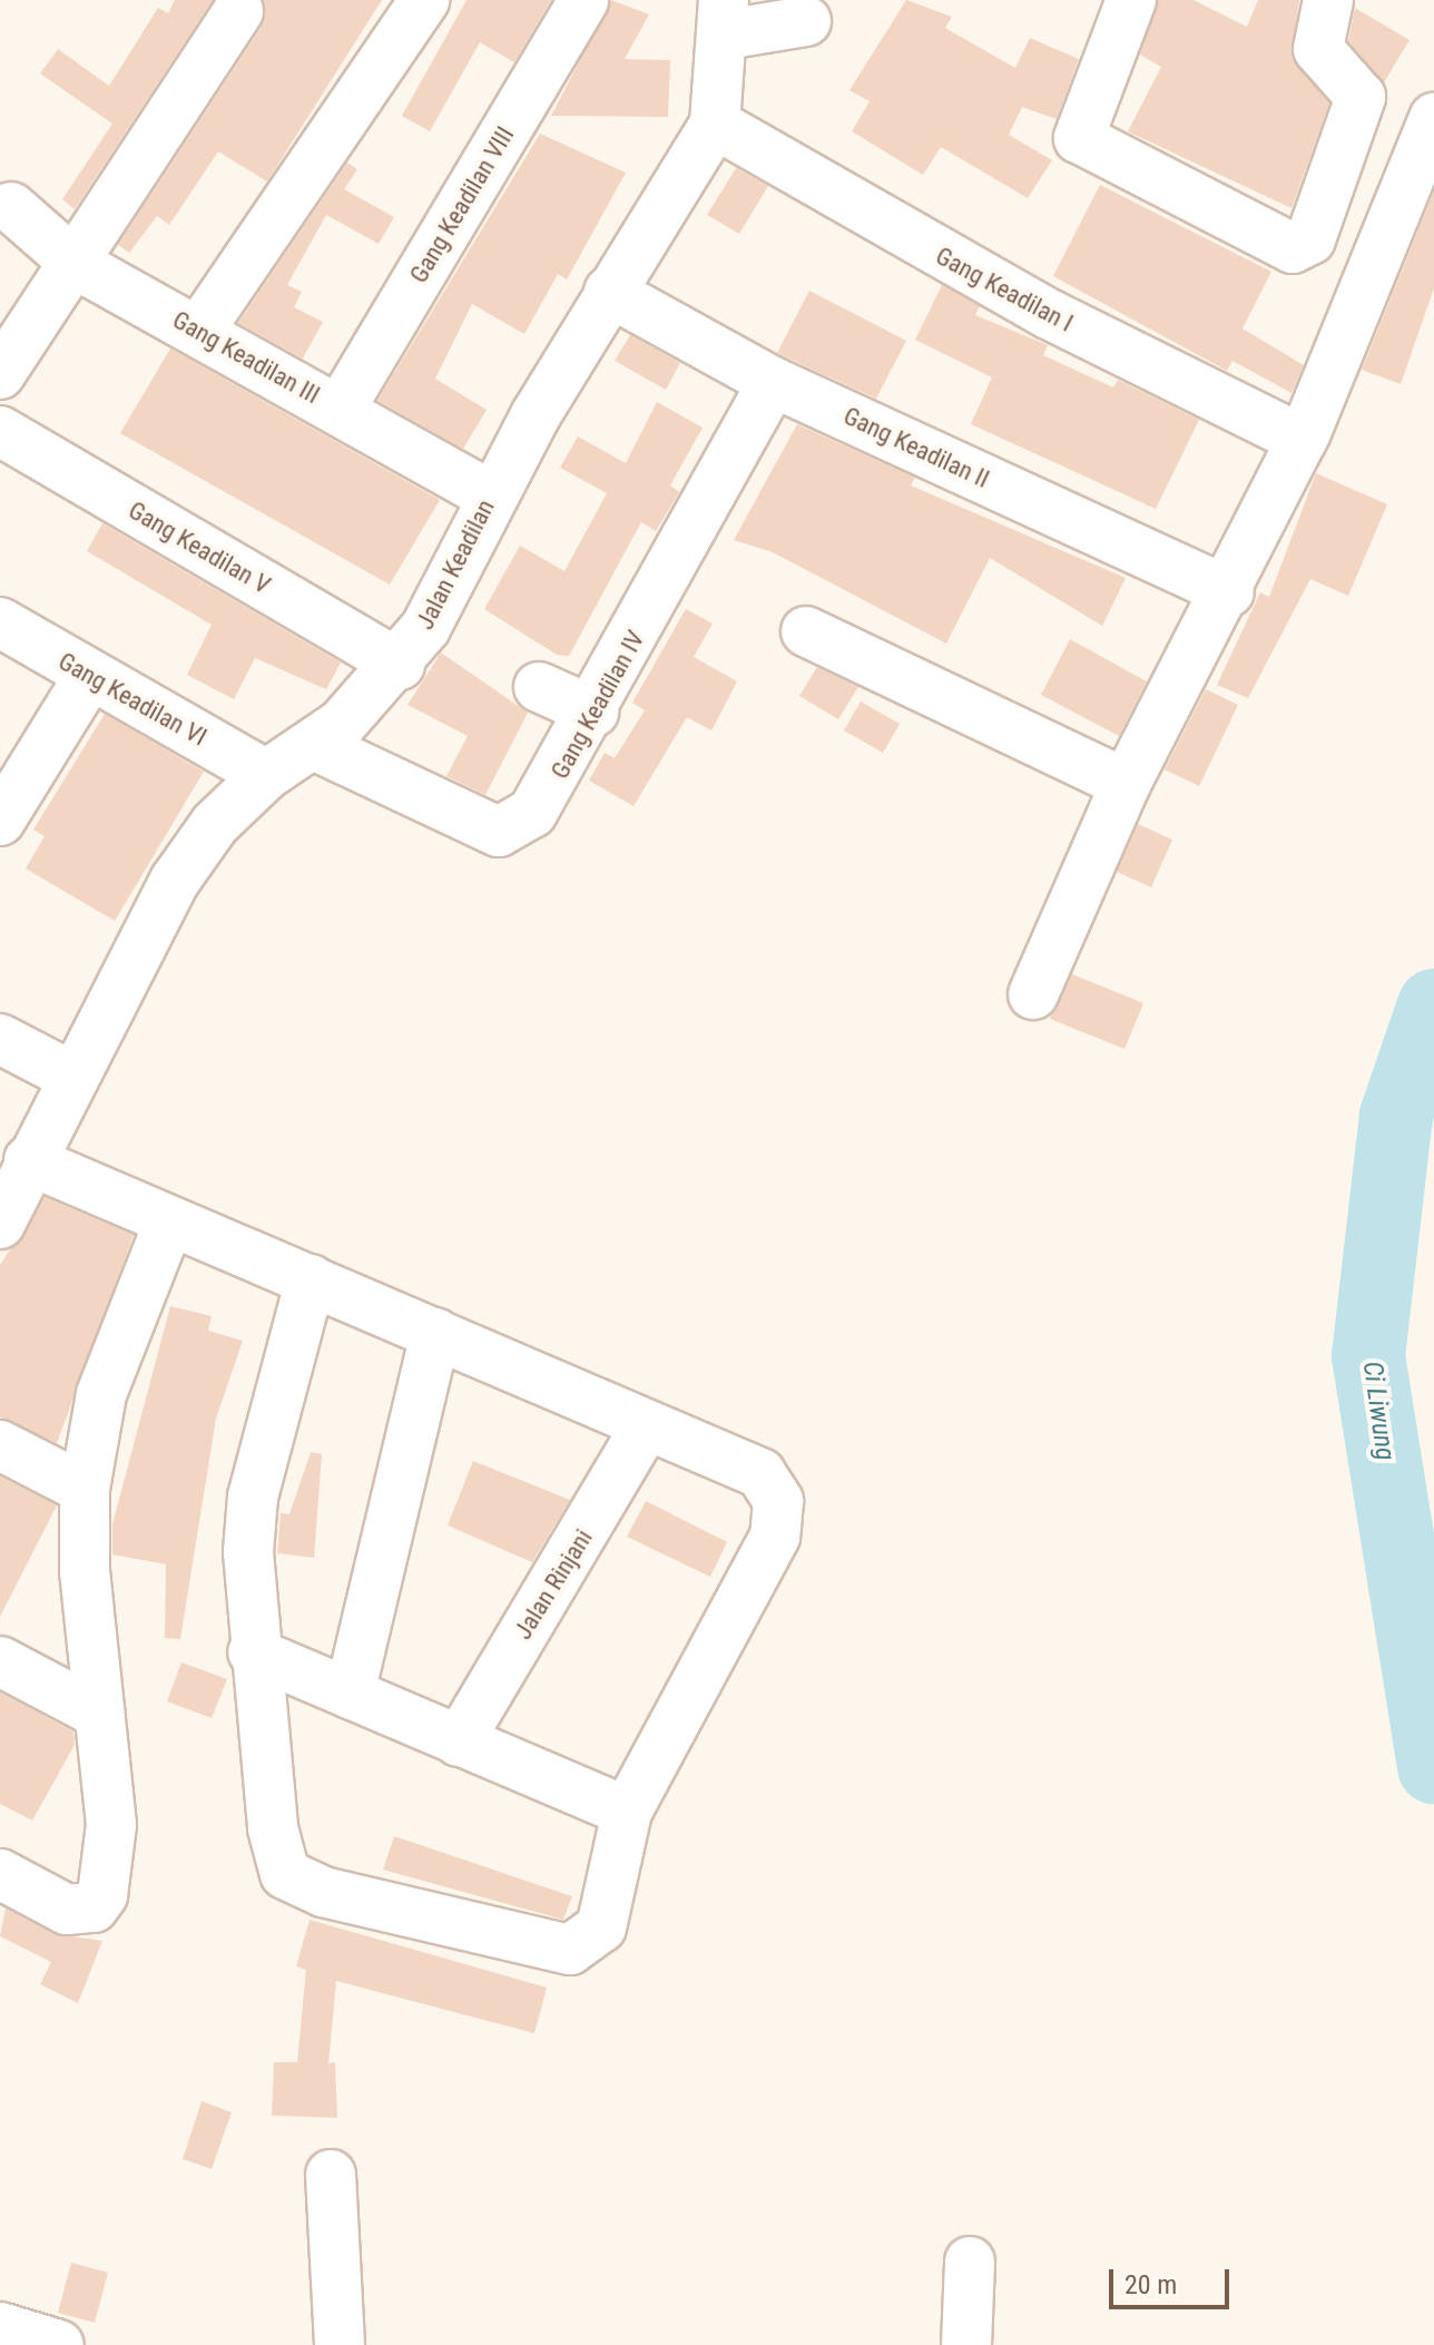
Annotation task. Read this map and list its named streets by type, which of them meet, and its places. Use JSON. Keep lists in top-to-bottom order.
{
  "streets": {
    "street": [
      "Gang Keadilan VIII",
      "Gang Keadilan I",
      "Gang Keadilan III",
      "Gang Keadilan II",
      "Gang Keadilan V",
      "Jalan Keadilan",
      "Gang Keadilan VI",
      "Gang Keadilan IV",
      "Jalan Rinjani"
    ]
  },
  "crossings": [
    ["Gang Keadilan VIII", "Gang Keadilan III"],
    ["Gang Keadilan I", "Jalan Keadilan"],
    ["Gang Keadilan III", "Jalan Keadilan"],
    ["Gang Keadilan II", "Jalan Keadilan"],
    ["Gang Keadilan II", "Gang Keadilan IV"],
    ["Gang Keadilan V", "Jalan Keadilan"],
    ["Jalan Keadilan", "Gang Keadilan VI"],
    ["Jalan Keadilan", "Gang Keadilan IV"]
  ],
  "water": ["Ci Liwung"],
  "scale_bar": "20 m"
}
